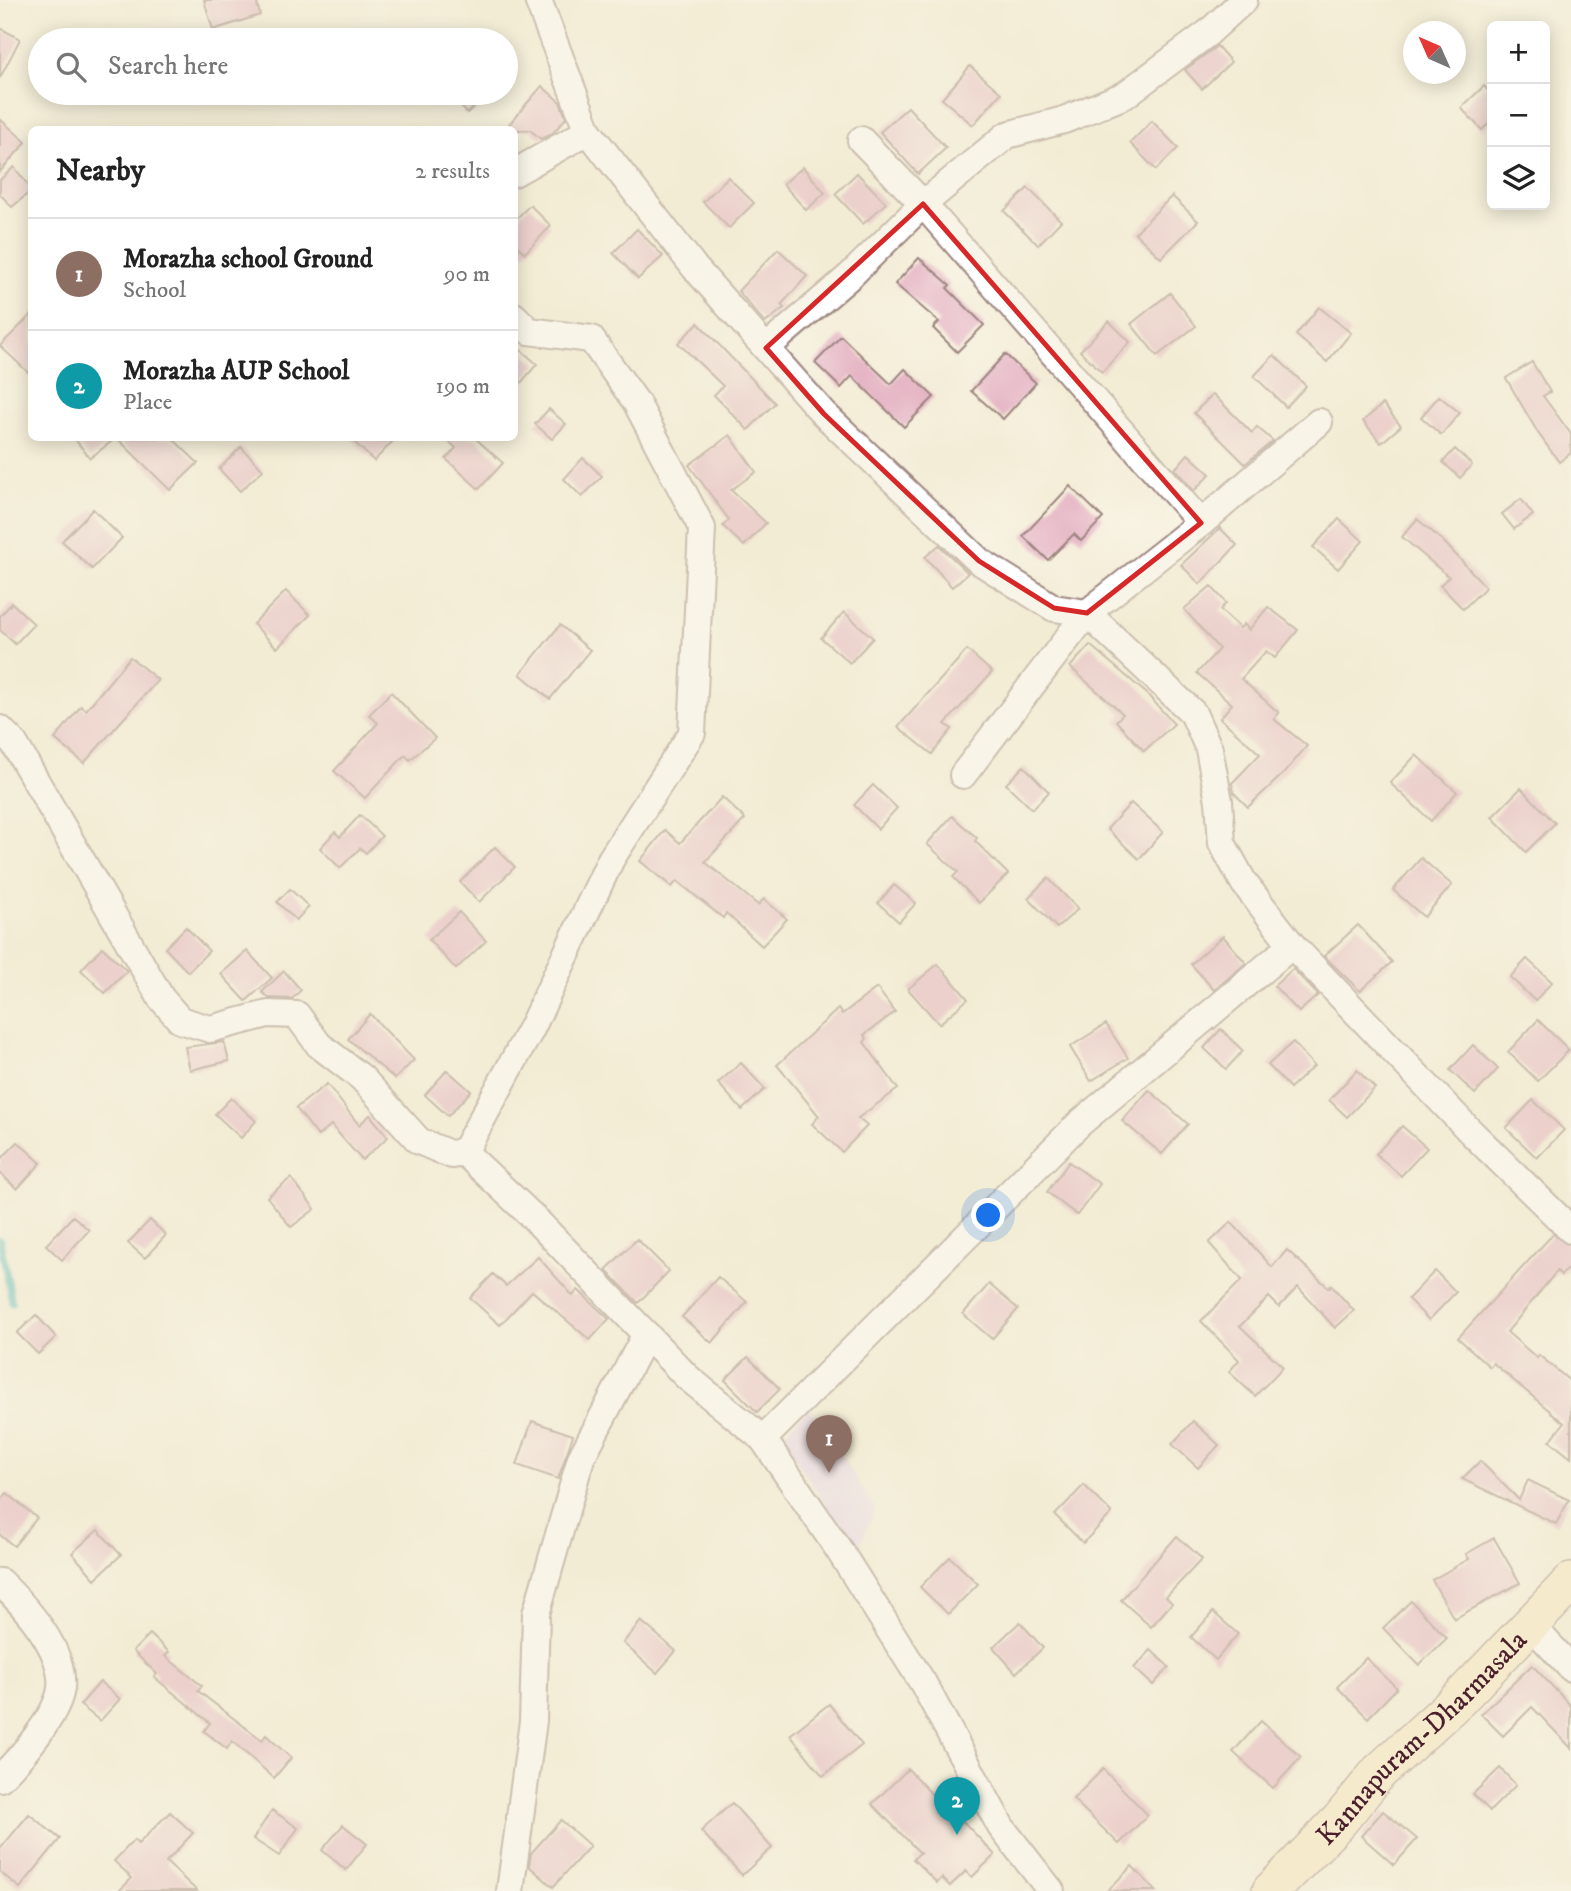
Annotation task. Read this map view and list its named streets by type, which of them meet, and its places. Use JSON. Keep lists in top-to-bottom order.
{
  "streets": {
    "main road": ["Kannapuram-Dharmasala"]
  },
  "north": "top left",
  "page": {
    "map_buttons": ["+", "−"],
    "search": "Search here",
    "heading": ["Nearby", "2 results"],
    "list": [
      {
        "mark": "1",
        "name": "Morazha school Ground",
        "note": "School",
        "value": "90 m"
      },
      {
        "mark": "2",
        "name": "Morazha AUP School",
        "note": "Place",
        "value": "190 m"
      }
    ],
    "pins": ["1", "2"]
  }
}
